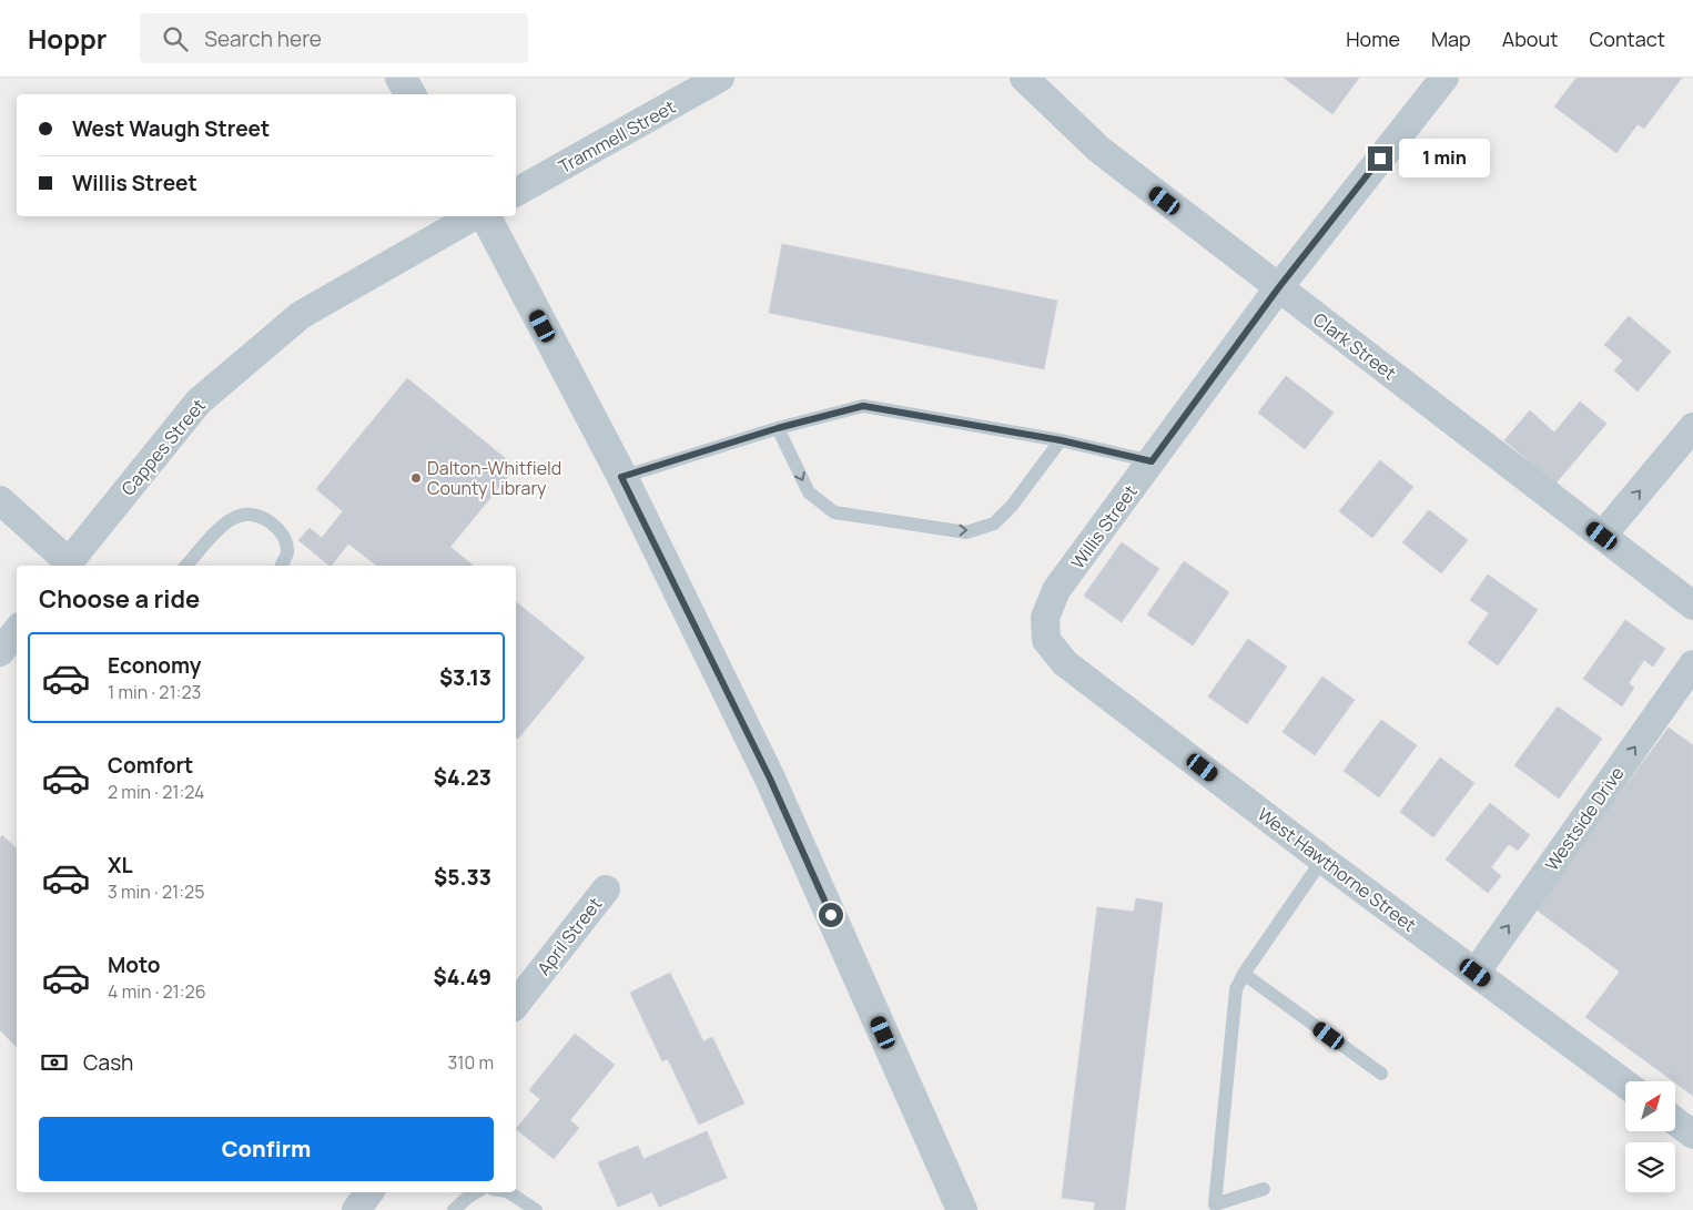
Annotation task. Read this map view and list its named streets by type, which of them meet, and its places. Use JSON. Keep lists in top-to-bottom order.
{
  "streets": {
    "street": [
      "Trammell Street",
      "Clark Street",
      "Cappes Street",
      "Willis Street",
      "Westside Drive",
      "West Hawthorne Street",
      "April Street"
    ]
  },
  "crossings": [
    ["Clark Street", "Willis Street"],
    ["Willis Street", "West Hawthorne Street"],
    ["Westside Drive", "West Hawthorne Street"]
  ],
  "one_way": ["Westside Drive"],
  "places": ["Dalton-Whitfield County Library"],
  "north": "top right",
  "page": {
    "header": "Hoppr",
    "search": "Search here",
    "nav": [
      "Home",
      "Map",
      "About",
      "Contact"
    ],
    "banner": ["West Waugh Street", "Willis Street"],
    "bubble": "1 min",
    "heading": "Choose a ride",
    "list": [
      {
        "name": "Economy",
        "note": "1 min · 21:23",
        "value": "$3.13"
      },
      {
        "name": "Comfort",
        "note": "2 min · 21:24",
        "value": "$4.23"
      },
      {
        "name": "XL",
        "note": "3 min · 21:25",
        "value": "$5.33"
      },
      {
        "name": "Moto",
        "note": "4 min · 21:26",
        "value": "$4.49"
      }
    ],
    "pay": ["Cash", "310 m"],
    "buttons": "Confirm"
  }
}
